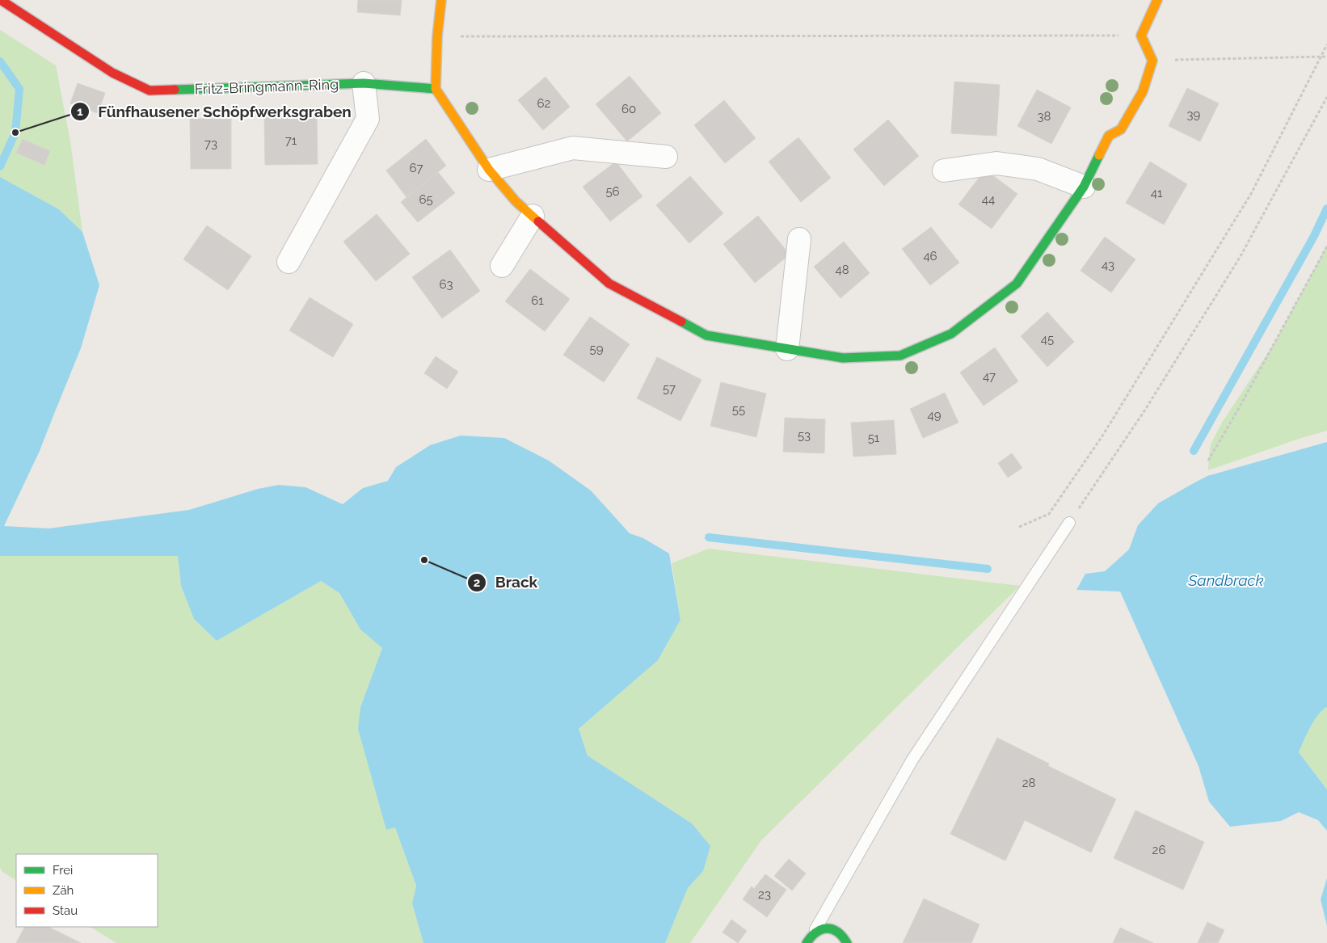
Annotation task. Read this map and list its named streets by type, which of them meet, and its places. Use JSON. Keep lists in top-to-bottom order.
{
  "streets": {
    "street": ["Fritz-Bringmann-Ring"]
  },
  "water": ["Sandbrack"],
  "places": ["Fünfhausener Schöpfwerksgraben", "Brack"],
  "house_numbers": [
    "62",
    "60",
    "39",
    "38",
    "71",
    "73",
    "67",
    "56",
    "41",
    "65",
    "44",
    "46",
    "43",
    "48",
    "63",
    "61",
    "45",
    "59",
    "47",
    "57",
    "55",
    "49",
    "53",
    "51",
    "28",
    "26",
    "23"
  ],
  "legend": ["Frei", "Zäh", "Stau"]
}
